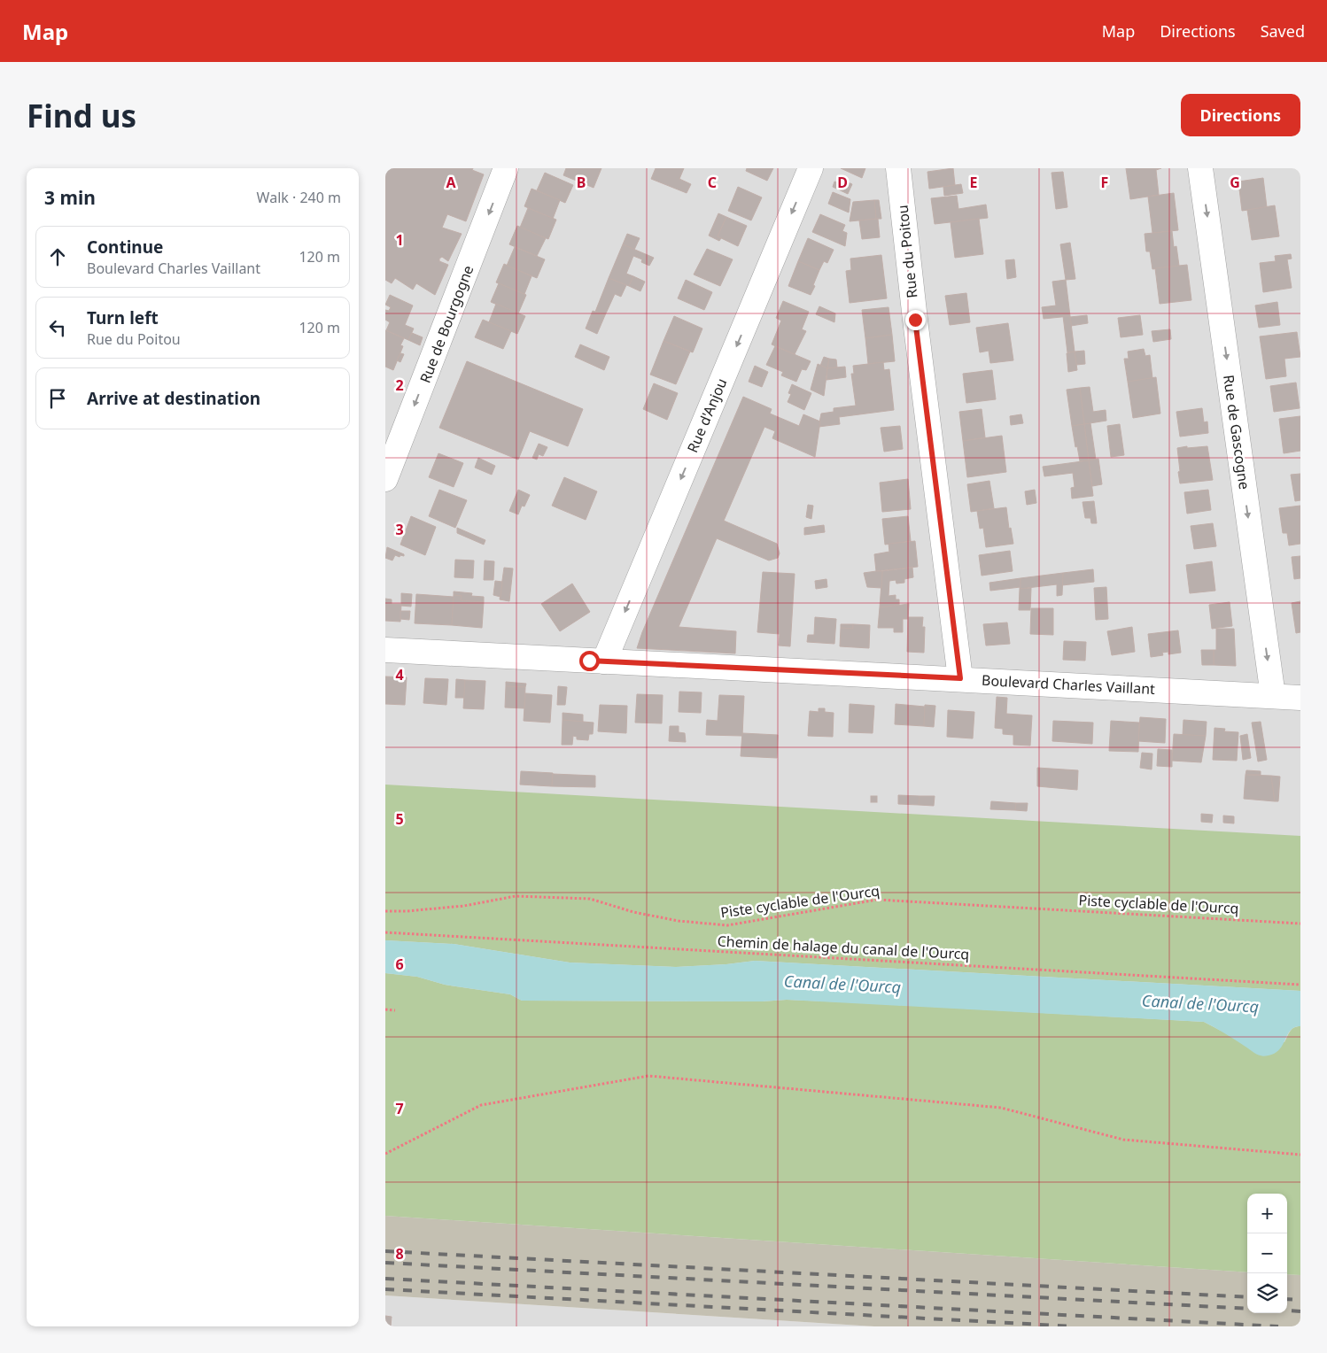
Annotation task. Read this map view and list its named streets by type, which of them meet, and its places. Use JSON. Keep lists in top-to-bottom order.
{
  "streets": {
    "street": [
      "Rue du Poitou",
      "Rue de Bourgogne",
      "Rue d'Anjou",
      "Rue de Gascogne",
      "Boulevard Charles Vaillant"
    ],
    "path": ["Piste cyclable de l'Ourcq", "Chemin de halage du canal de l'Ourcq"]
  },
  "crossings": [
    ["Rue du Poitou", "Boulevard Charles Vaillant"],
    ["Rue d'Anjou", "Boulevard Charles Vaillant"],
    ["Rue de Gascogne", "Boulevard Charles Vaillant"]
  ],
  "one_way": ["Rue de Bourgogne", "Rue d'Anjou", "Rue de Gascogne"],
  "water": ["Canal de l'Ourcq"],
  "page": {
    "header": "Map",
    "nav": ["Map", "Directions", "Saved"],
    "buttons": "Directions",
    "title": "Find us",
    "heading": ["3 min", "Walk · 240 m"],
    "list": [
      ["Continue", "Boulevard Charles Vaillant", "120 m"],
      ["Turn left", "Rue du Poitou", "120 m"],
      "Arrive at destination"
    ],
    "map_buttons": ["+", "−"]
  },
  "grid": {
    "columns": [
      "A",
      "B",
      "C",
      "D",
      "E",
      "F",
      "G"
    ],
    "rows": [
      "1",
      "2",
      "3",
      "4",
      "5",
      "6",
      "7",
      "8"
    ]
  }
}
